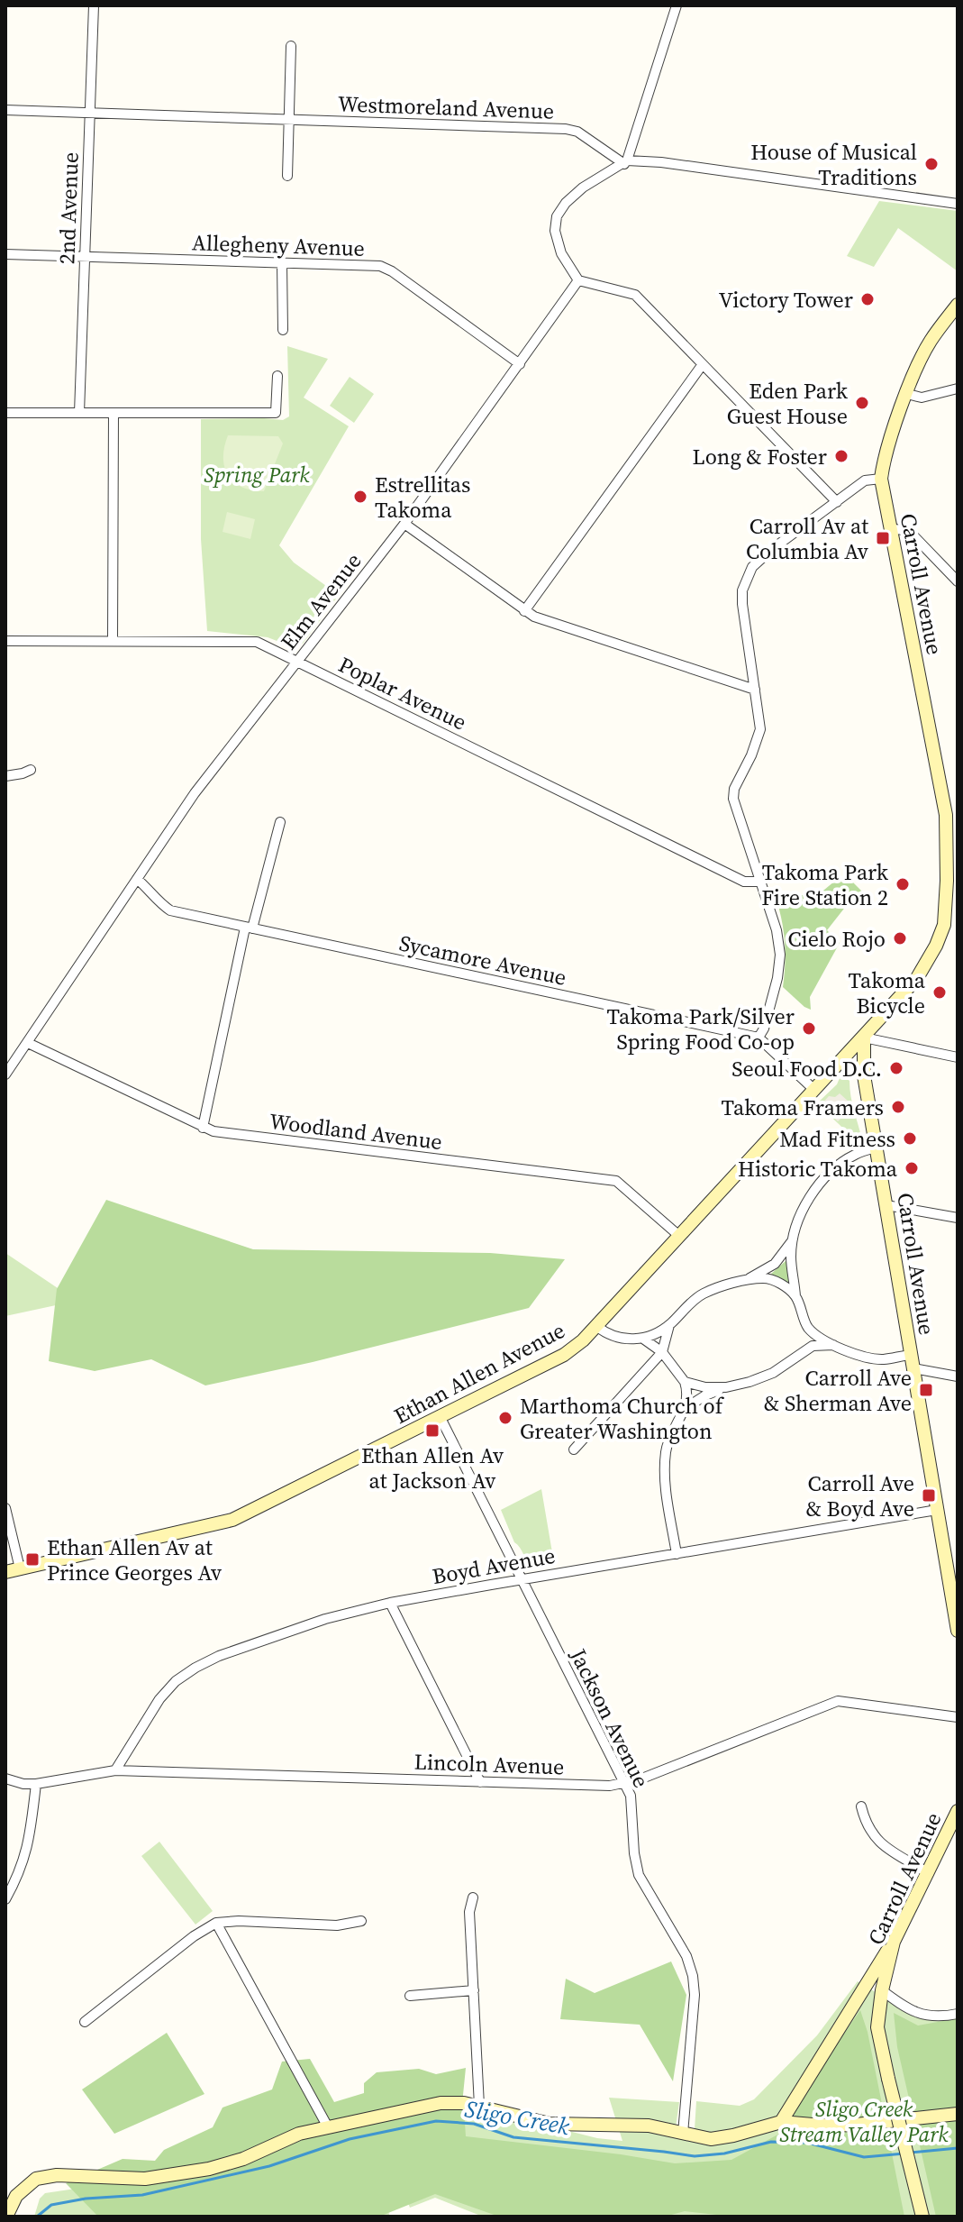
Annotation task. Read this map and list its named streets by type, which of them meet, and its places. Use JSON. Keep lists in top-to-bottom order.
{
  "streets": {
    "main road": ["Carroll Avenue", "Ethan Allen Avenue"],
    "street": [
      "Westmoreland Avenue",
      "2nd Avenue",
      "Allegheny Avenue",
      "Elm Avenue",
      "Poplar Avenue",
      "Sycamore Avenue",
      "Woodland Avenue",
      "Boyd Avenue",
      "Jackson Avenue",
      "Lincoln Avenue"
    ]
  },
  "crossings": [
    ["Westmoreland Avenue", "2nd Avenue"],
    ["2nd Avenue", "Allegheny Avenue"],
    ["Allegheny Avenue", "Elm Avenue"],
    ["Carroll Avenue", "Ethan Allen Avenue"],
    ["Carroll Avenue", "Boyd Avenue"],
    ["Elm Avenue", "Poplar Avenue"],
    ["Elm Avenue", "Sycamore Avenue"],
    ["Elm Avenue", "Woodland Avenue"],
    ["Woodland Avenue", "Ethan Allen Avenue"],
    ["Ethan Allen Avenue", "Jackson Avenue"],
    ["Boyd Avenue", "Jackson Avenue"],
    ["Boyd Avenue", "Lincoln Avenue"],
    ["Jackson Avenue", "Lincoln Avenue"]
  ],
  "water": ["Sligo Creek"],
  "parks": ["Spring Park", "Sligo Creek Stream Valley Park"],
  "places": {
    "other": [
      "House of Musical Traditions",
      "Victory Tower",
      "Eden Park Guest House",
      "Long & Foster",
      "Estrellitas Takoma",
      "Takoma Park Fire Station 2",
      "Cielo Rojo",
      "Takoma Bicycle",
      "Takoma Park/Silver Spring Food Co-op",
      "Seoul Food D.C.",
      "Takoma Framers",
      "Mad Fitness",
      "Historic Takoma",
      "Marthoma Church of Greater Washington"
    ],
    "transit": [
      "Carroll Av at Columbia Av",
      "Carroll Ave & Sherman Ave",
      "Ethan Allen Av at Jackson Av",
      "Carroll Ave & Boyd Ave",
      "Ethan Allen Av at Prince Georges Av"
    ]
  }
}
